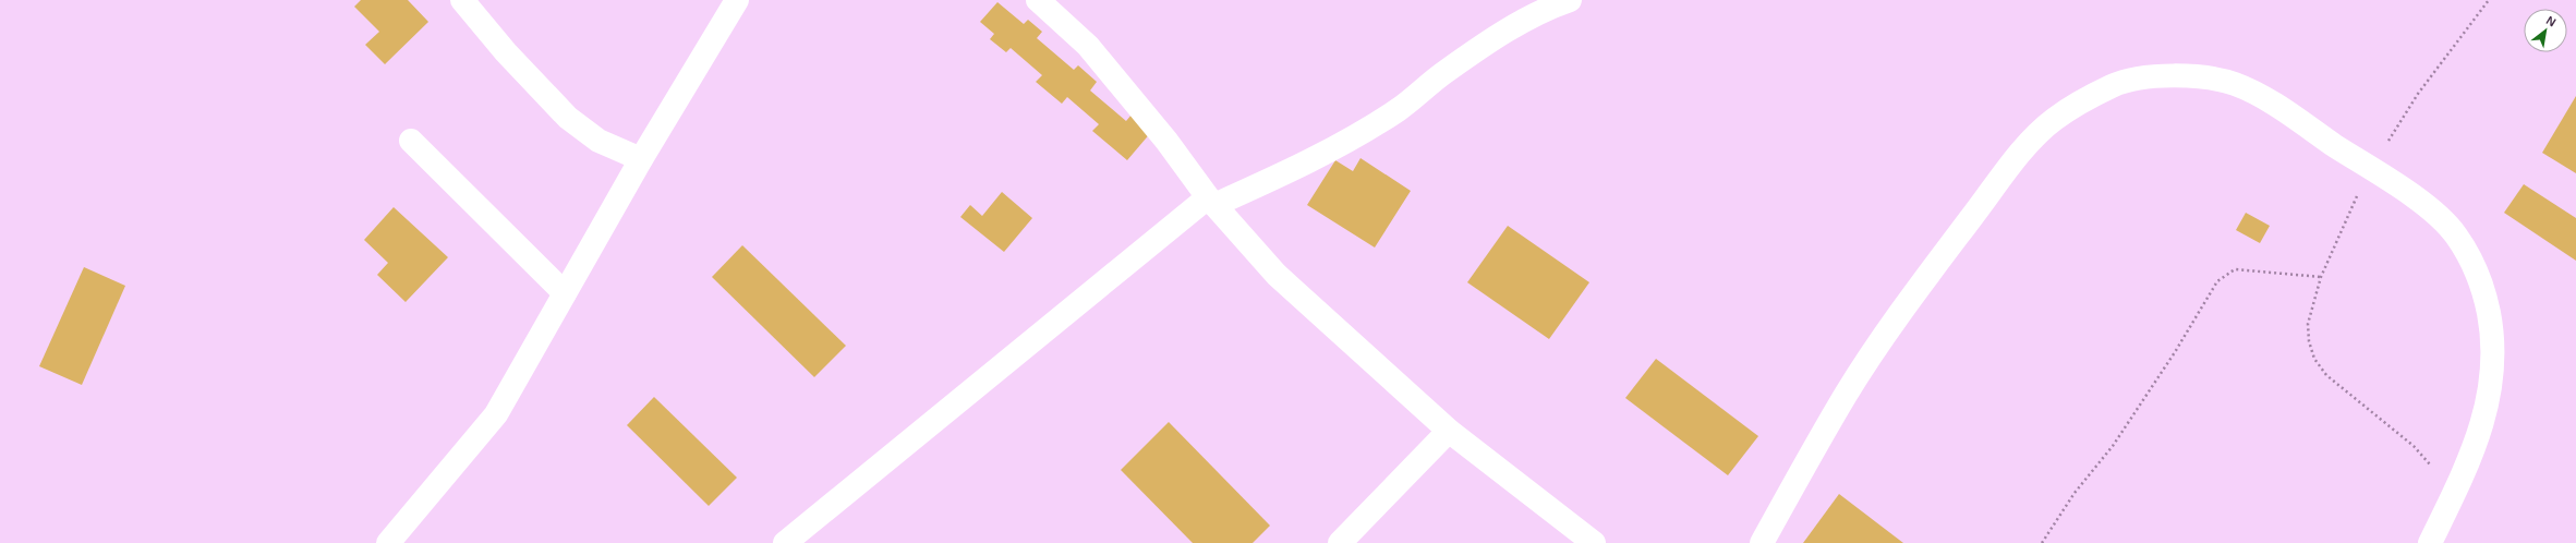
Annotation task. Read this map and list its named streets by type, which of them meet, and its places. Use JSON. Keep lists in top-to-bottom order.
{
  "north": "top right"
}
